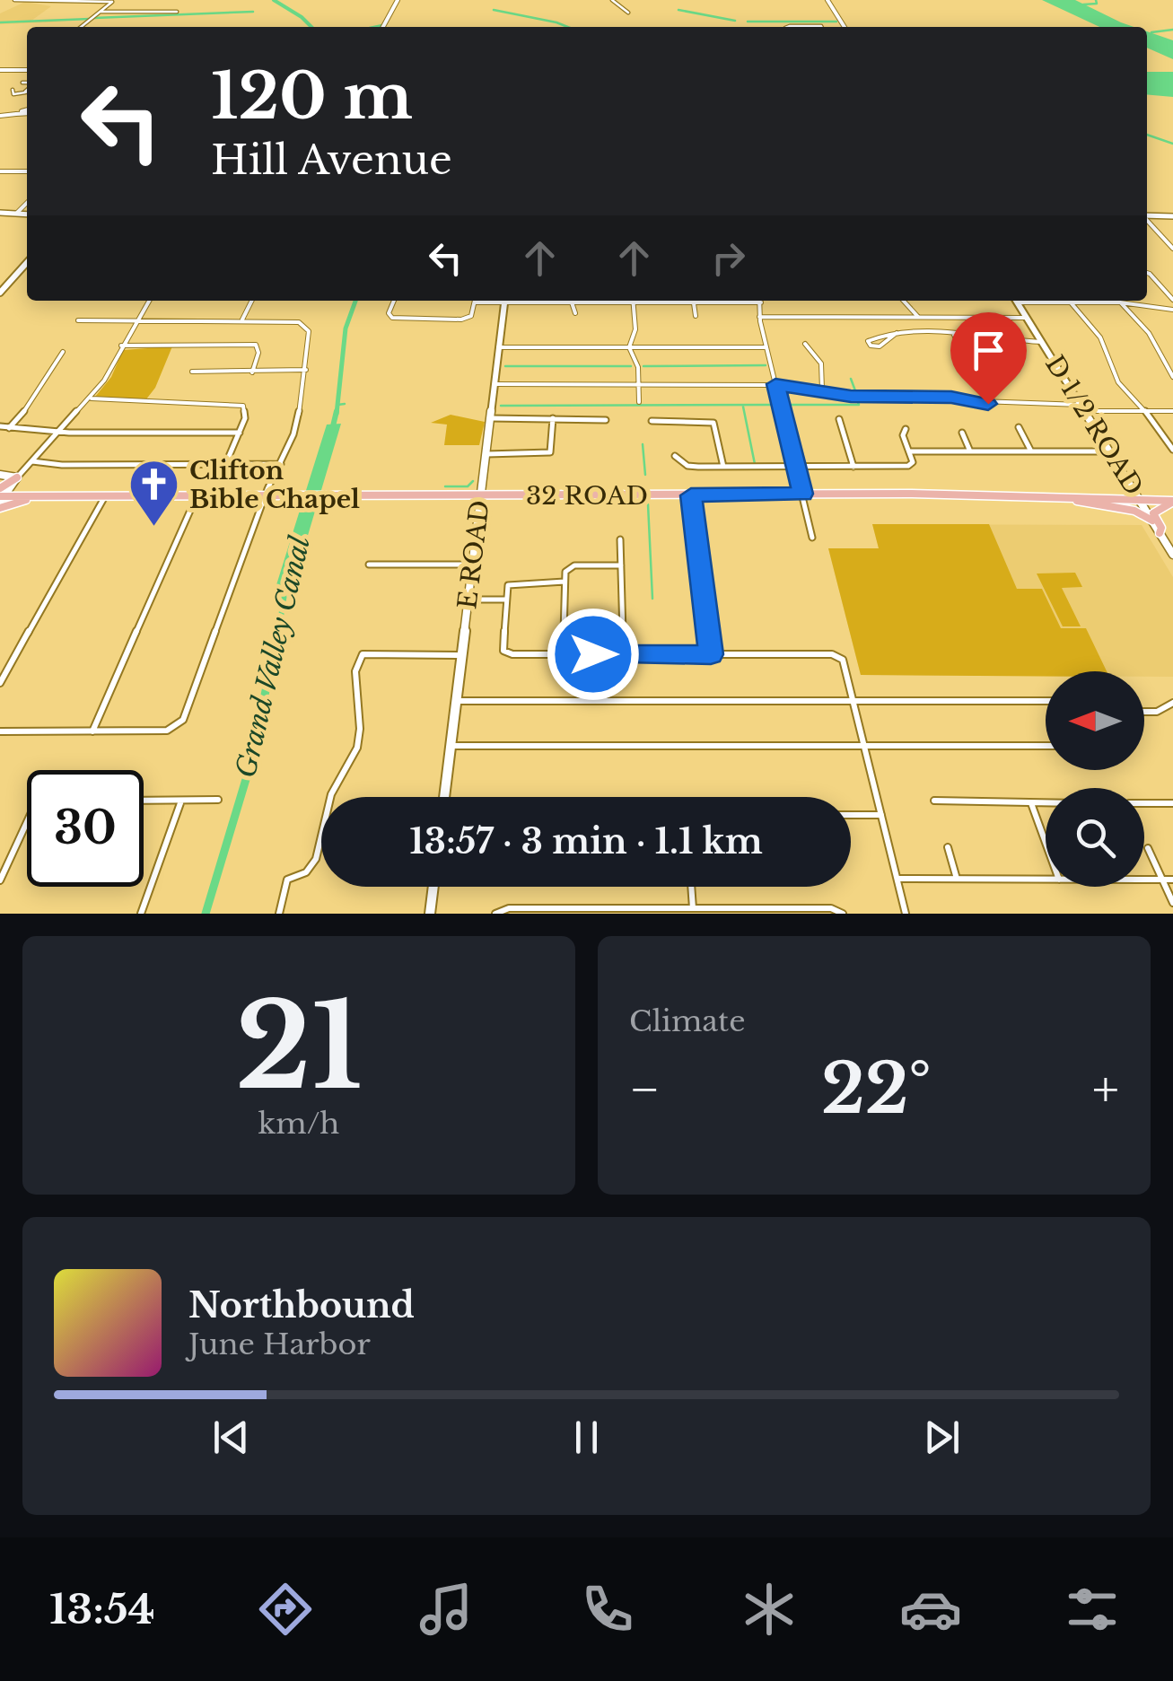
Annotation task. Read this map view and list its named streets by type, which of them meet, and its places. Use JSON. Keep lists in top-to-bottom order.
{
  "streets": {
    "main road": ["32 ROAD"],
    "street": ["D 1/2 ROAD", "E ROAD"]
  },
  "crossings": [
    ["D 1/2 ROAD", "32 ROAD"],
    ["32 ROAD", "E ROAD"]
  ],
  "water": ["Grand Valley Canal"],
  "places": {
    "church": ["Clifton Bible Chapel"]
  },
  "north": "left",
  "page": {
    "turn": ["120 m", "Hill Avenue"],
    "limit": "30",
    "trip": "13:57 · 3 min · 1.1 km",
    "tile": [
      ["21", "km/h"],
      "Climate"
    ],
    "heat": ["−", "22°", "+"],
    "song": ["Northbound", "June Harbor"],
    "tabs": "13:54"
  }
}
